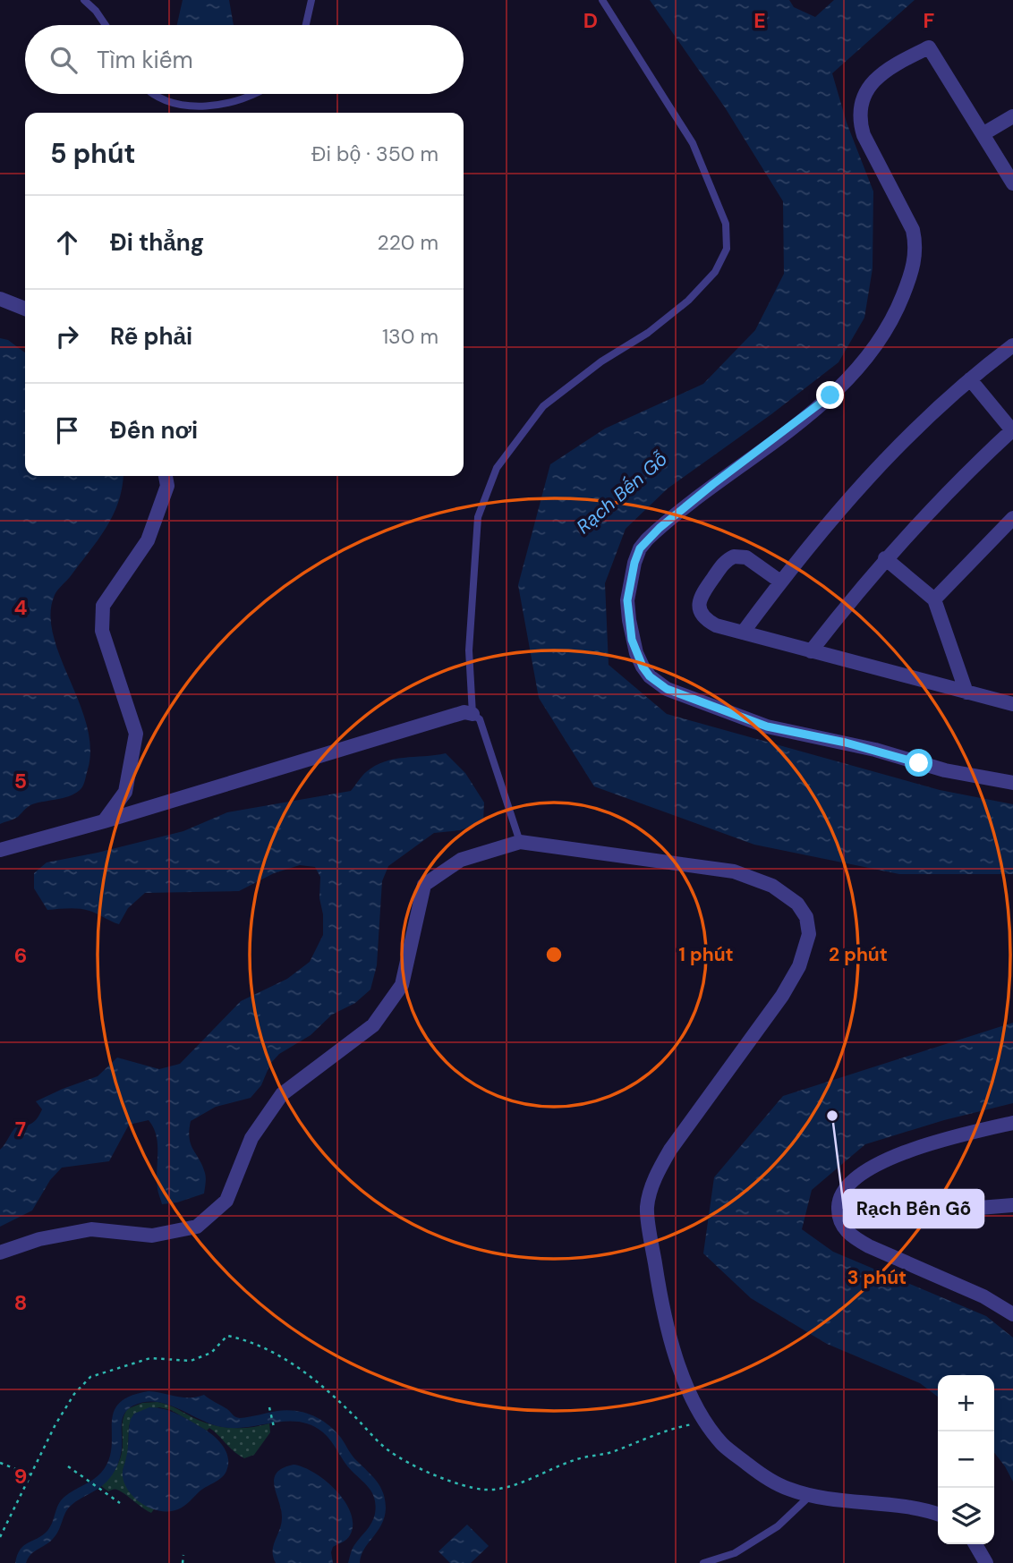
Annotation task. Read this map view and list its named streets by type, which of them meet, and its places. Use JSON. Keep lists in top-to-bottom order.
{
  "water": ["Rạch Bến Gỗ"],
  "places": ["Rạch Bến Gỗ"],
  "page": {
    "search": "Tìm kiếm",
    "heading": ["5 phút", "Đi bộ · 350 m"],
    "list": [
      ["Đi thẳng", "220 m"],
      ["Rẽ phải", "130 m"],
      "Đến nơi"
    ],
    "map_buttons": ["+", "−"]
  },
  "grid": {
    "columns": ["D", "E", "F"],
    "rows": [
      "4",
      "5",
      "6",
      "7",
      "8",
      "9"
    ]
  },
  "rings": ["1 phút", "2 phút", "3 phút"]
}
